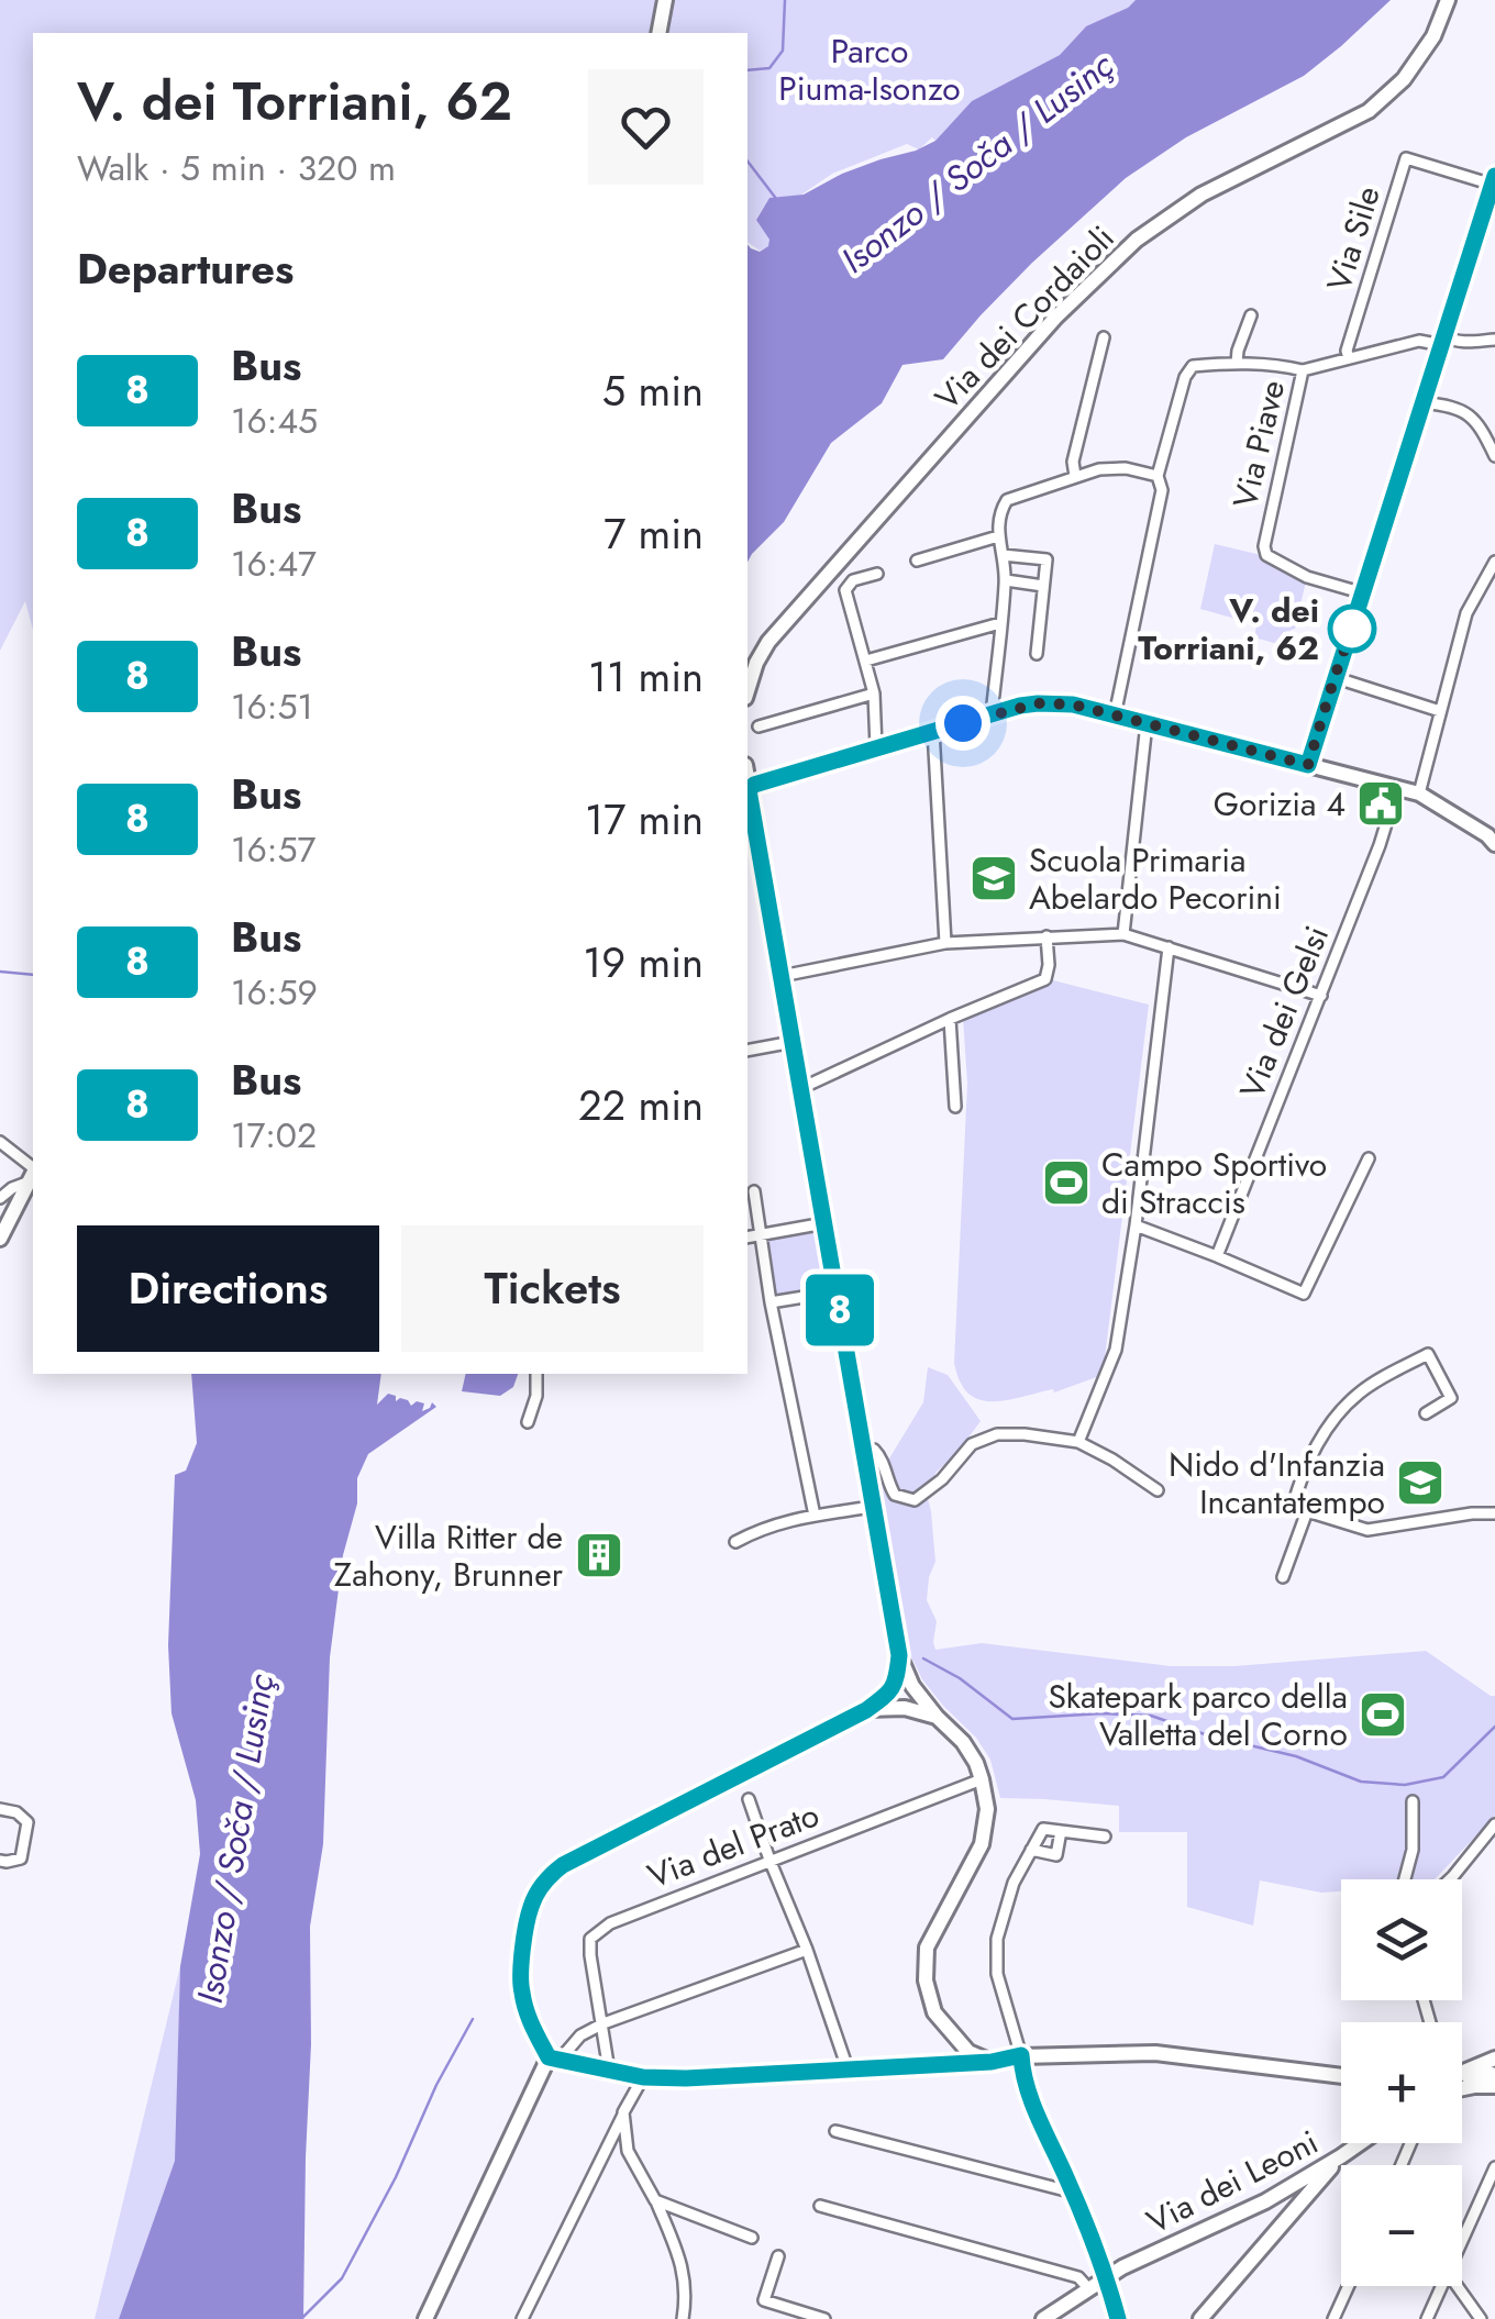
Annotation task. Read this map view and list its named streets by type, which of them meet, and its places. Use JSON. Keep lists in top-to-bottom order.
{
  "streets": {
    "street": [
      "Via Sile",
      "Via dei Cordaioli",
      "Via Piave",
      "Via dei Gelsi",
      "Via del Prato",
      "Via dei Leoni"
    ]
  },
  "crossings": [
    ["Via Sile", "Via Piave"]
  ],
  "water": ["Isonzo / Soča / Lusinç"],
  "parks": ["Parco Piuma-Isonzo"],
  "places": {
    "other": ["V. dei Torriani, 62"],
    "public building": ["Gorizia 4"],
    "school or university": ["Scuola Primaria Abelardo Pecorini", "Nido d'Infanzia Incantatempo"],
    "sports": ["Campo Sportivo di Straccis", "Skatepark parco della Valletta del Corno"],
    "building": ["Villa Ritter de Zahony, Brunner"]
  },
  "lines": ["bus line 8"],
  "page": {
    "on_map": "8",
    "heading": [
      ["V. dei Torriani, 62", "Walk · 5 min · 320 m"],
      "Departures"
    ],
    "list": [
      {
        "mark": "8",
        "name": "Bus",
        "note": "16:45",
        "value": "5 min"
      },
      {
        "mark": "8",
        "name": "Bus",
        "note": "16:47",
        "value": "7 min"
      },
      {
        "mark": "8",
        "name": "Bus",
        "note": "16:51",
        "value": "11 min"
      },
      {
        "mark": "8",
        "name": "Bus",
        "note": "16:57",
        "value": "17 min"
      },
      {
        "mark": "8",
        "name": "Bus",
        "note": "16:59",
        "value": "19 min"
      },
      {
        "mark": "8",
        "name": "Bus",
        "note": "17:02",
        "value": "22 min"
      }
    ],
    "buttons": ["Directions", "Tickets"],
    "map_buttons": ["+", "−"]
  }
}
